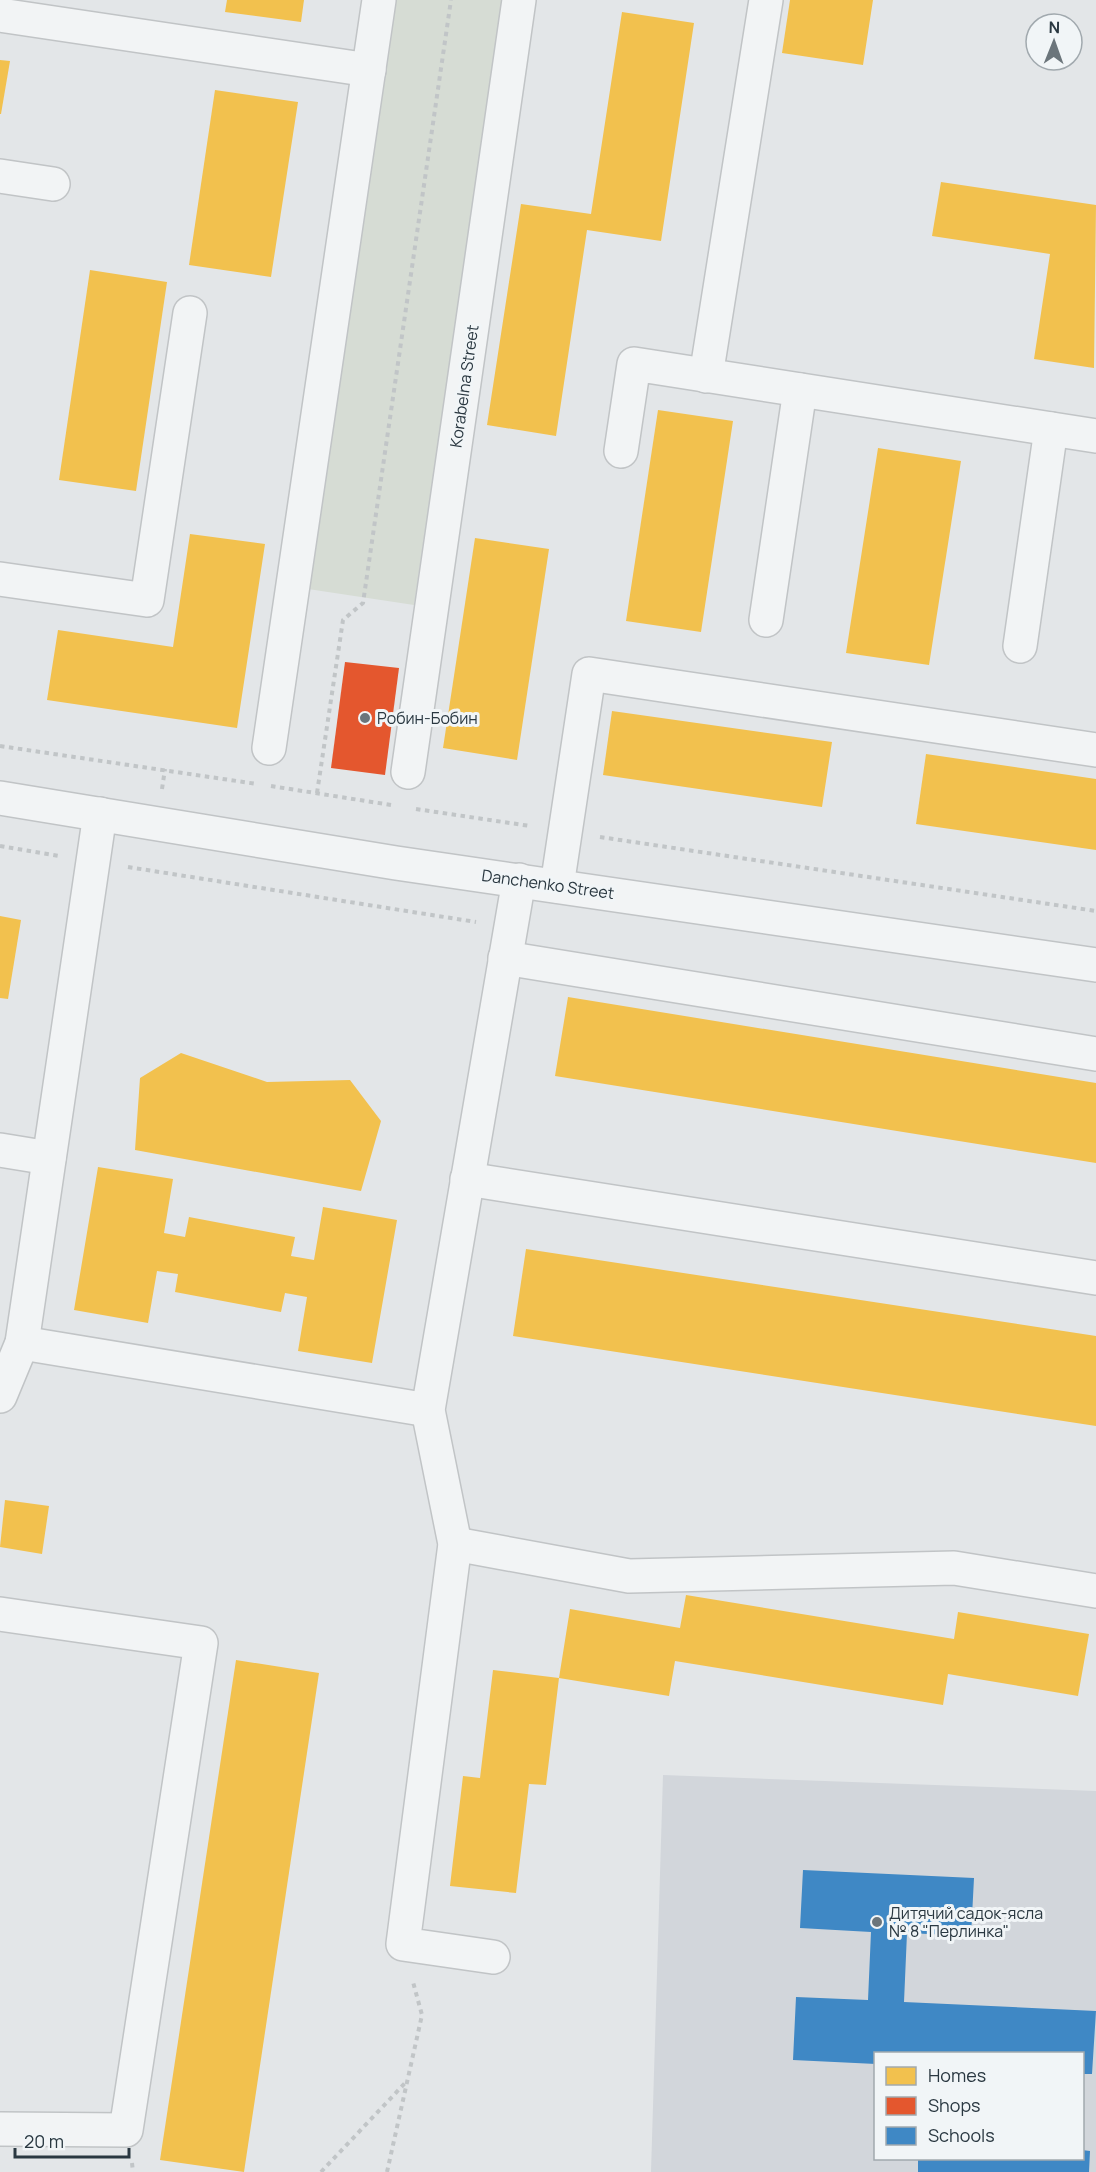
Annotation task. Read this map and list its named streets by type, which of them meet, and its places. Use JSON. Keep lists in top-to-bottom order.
{
  "streets": {
    "street": ["Korabelna Street", "Danchenko Street"]
  },
  "places": ["Робин-Бобин", "Дитячий садок-ясла № 8 \"Перлинка\""],
  "legend": ["Homes", "Shops", "Schools"],
  "scale_bar": "20 m",
  "north": "top"
}
